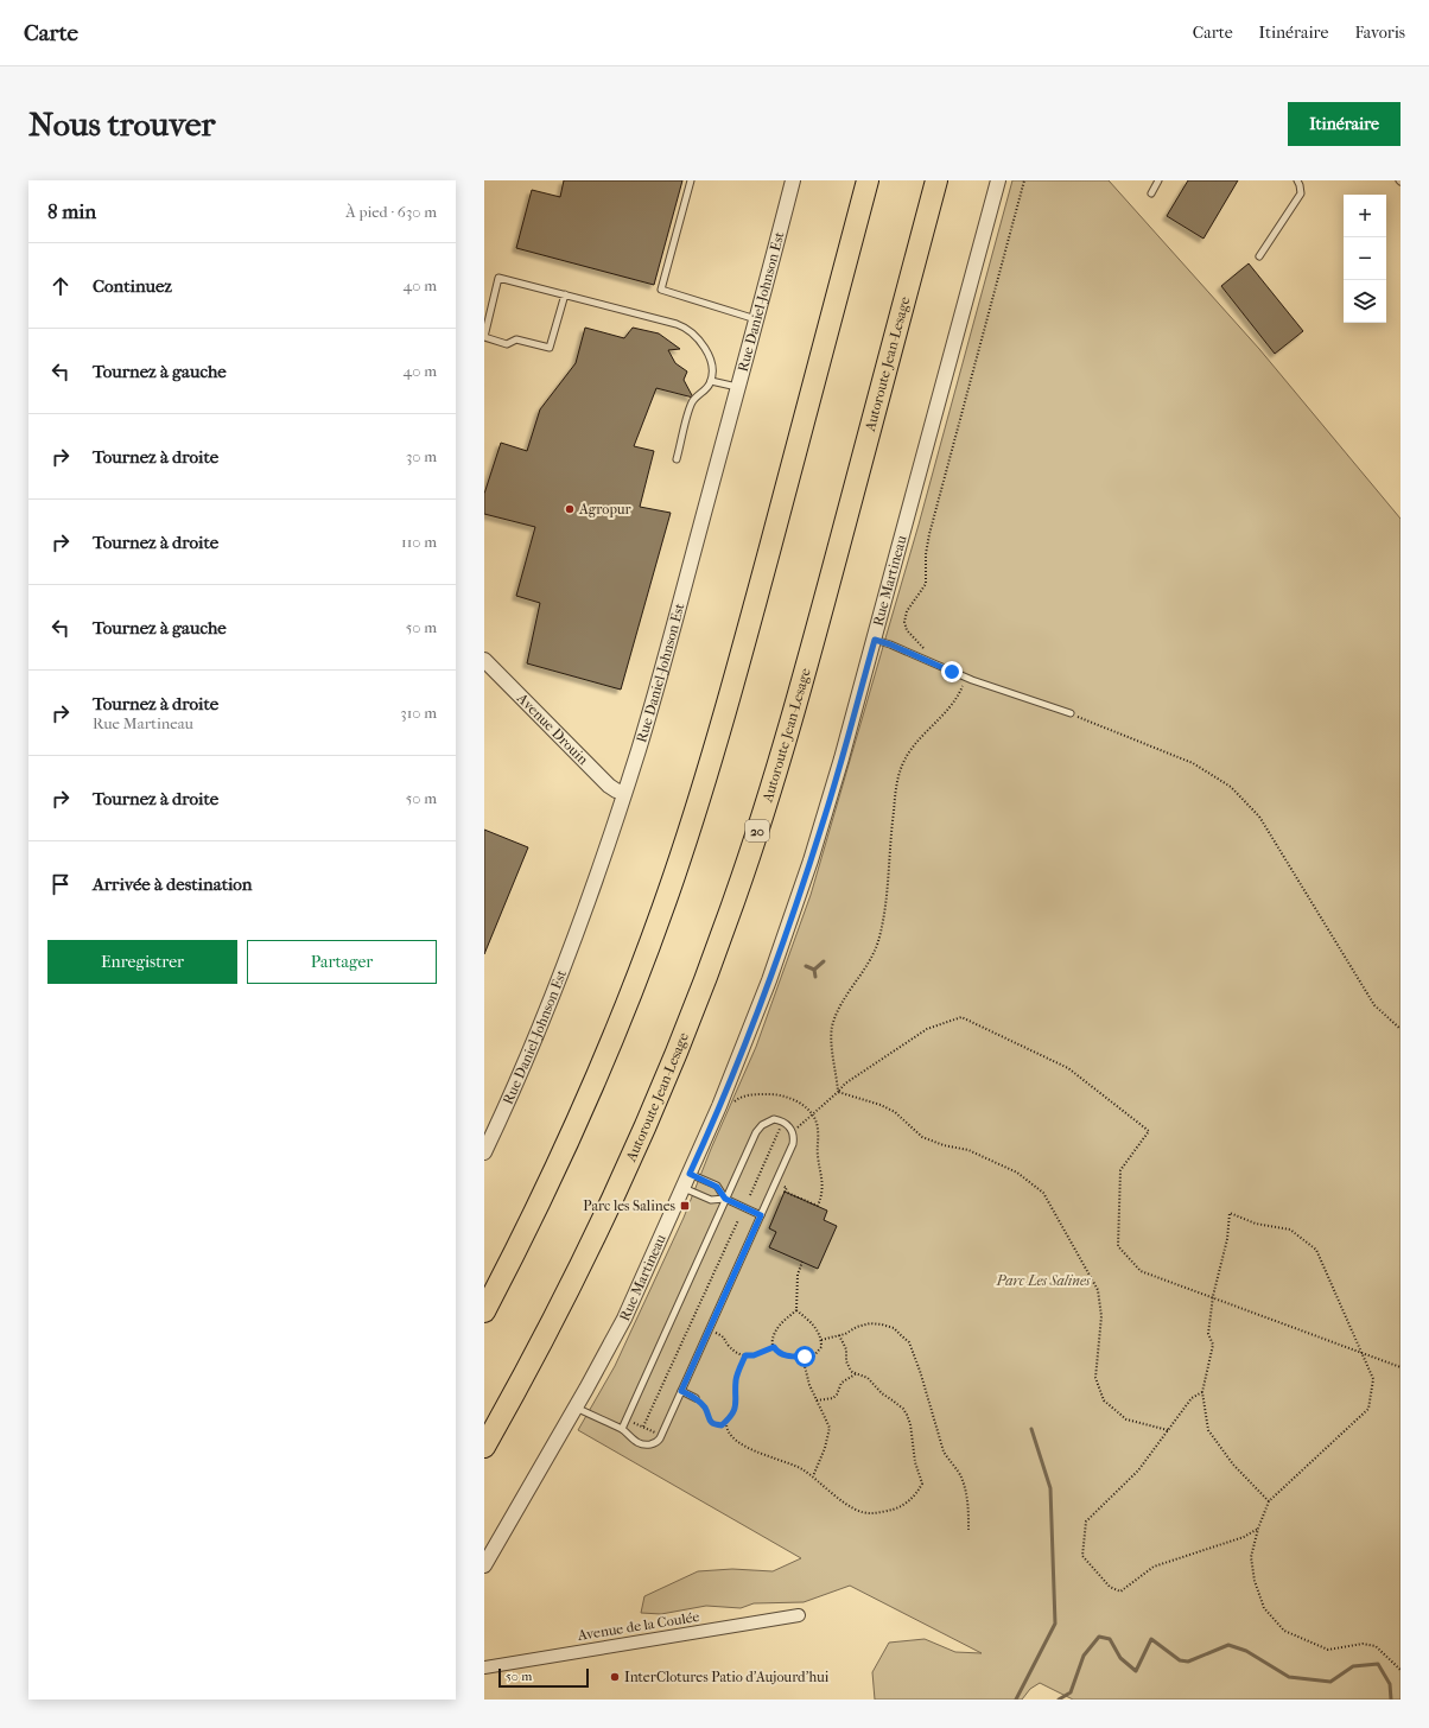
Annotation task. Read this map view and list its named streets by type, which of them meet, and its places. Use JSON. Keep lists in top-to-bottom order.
{
  "streets": {
    "highway": ["Autoroute Jean-Lesage", "20"],
    "street": [
      "Rue Daniel-Johnson Est",
      "Rue Martineau",
      "Avenue Drouin",
      "Avenue de la Coulée"
    ]
  },
  "crossings": [
    ["Rue Daniel-Johnson Est", "Avenue Drouin"]
  ],
  "parks": ["Parc Les Salines"],
  "places": {
    "other": ["Agropur", "InterClotures Patio d'Aujourd'hui"],
    "transit": ["Parc les Salines"]
  },
  "scale_bar": "50 m",
  "page": {
    "header": "Carte",
    "nav": ["Carte", "Itinéraire", "Favoris"],
    "buttons": [
      "Itinéraire",
      ["Enregistrer", "Partager"]
    ],
    "title": "Nous trouver",
    "heading": ["8 min", "À pied · 630 m"],
    "map_buttons": ["+", "−"],
    "list": [
      ["Continuez", "40 m"],
      ["Tournez à gauche", "40 m"],
      ["Tournez à droite", "30 m"],
      ["Tournez à droite", "110 m"],
      ["Tournez à gauche", "50 m"],
      ["Tournez à droite", "Rue Martineau", "310 m"],
      ["Tournez à droite", "50 m"],
      "Arrivée à destination"
    ],
    "scale": "50 m"
  }
}
